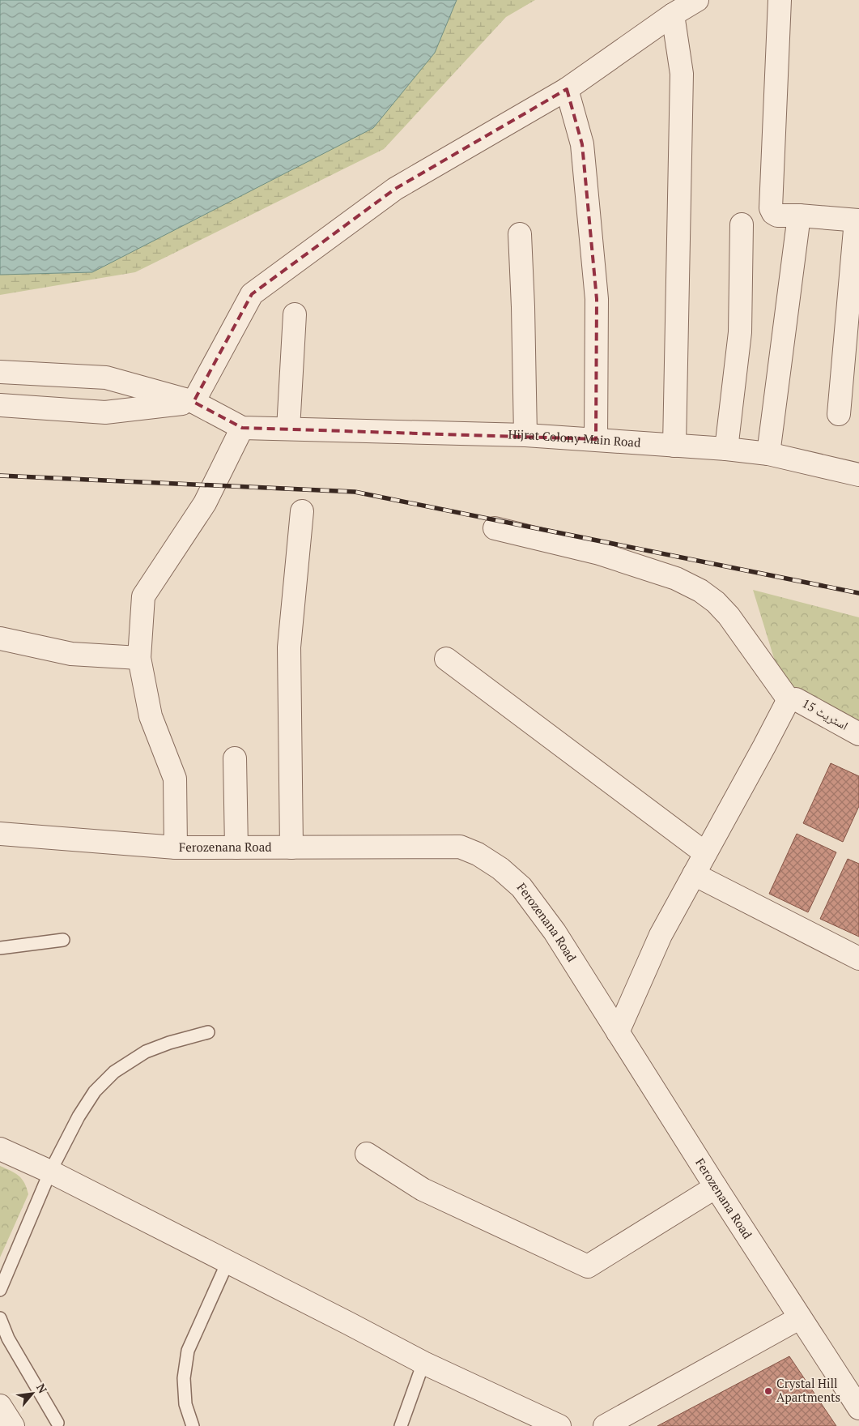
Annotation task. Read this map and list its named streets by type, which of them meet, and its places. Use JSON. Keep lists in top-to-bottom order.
{
  "streets": {
    "street": ["Hijrat Colony Main Road", "اسٹریٹ 15", "Ferozenana Road"]
  },
  "places": ["Crystal Hill Apartments"],
  "north": "top right"
}
